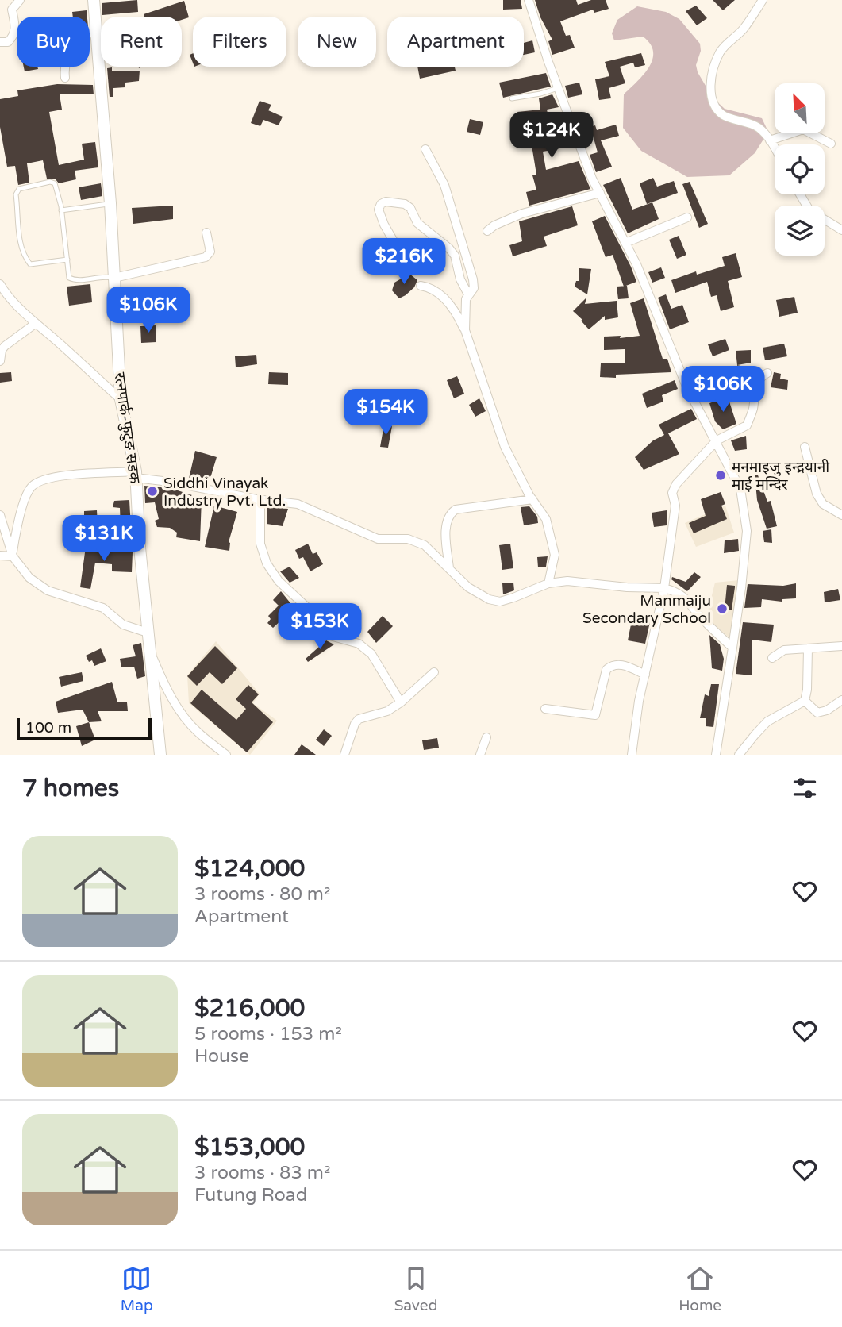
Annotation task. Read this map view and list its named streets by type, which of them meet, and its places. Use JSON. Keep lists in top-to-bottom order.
{
  "streets": {
    "street": ["रत्नपार्क-फुटुङ सडक"]
  },
  "places": ["मनमाइजु इन्द्रयानी माई मन्दिर", "Siddhi Vinayak Industry Pvt. Ltd.", "Manmaiju Secondary School"],
  "scale_bar": "100 m",
  "north": "top left",
  "page": {
    "chip": [
      "Buy",
      "Rent",
      "Filters",
      "New",
      "Apartment"
    ],
    "price": [
      "$124K",
      "$216K",
      "$106K",
      "$106K",
      "$154K",
      "$131K",
      "$153K"
    ],
    "scale": "100 m",
    "heading": "7 homes",
    "list": [
      {
        "name": "$124,000",
        "note": "3 rooms · 80 m² · Apartment"
      },
      {
        "name": "$216,000",
        "note": "5 rooms · 153 m² · House"
      },
      {
        "name": "$153,000",
        "note": "3 rooms · 83 m² · Futung Road"
      }
    ],
    "tabs": ["Map", "Saved", "Home"]
  }
}
